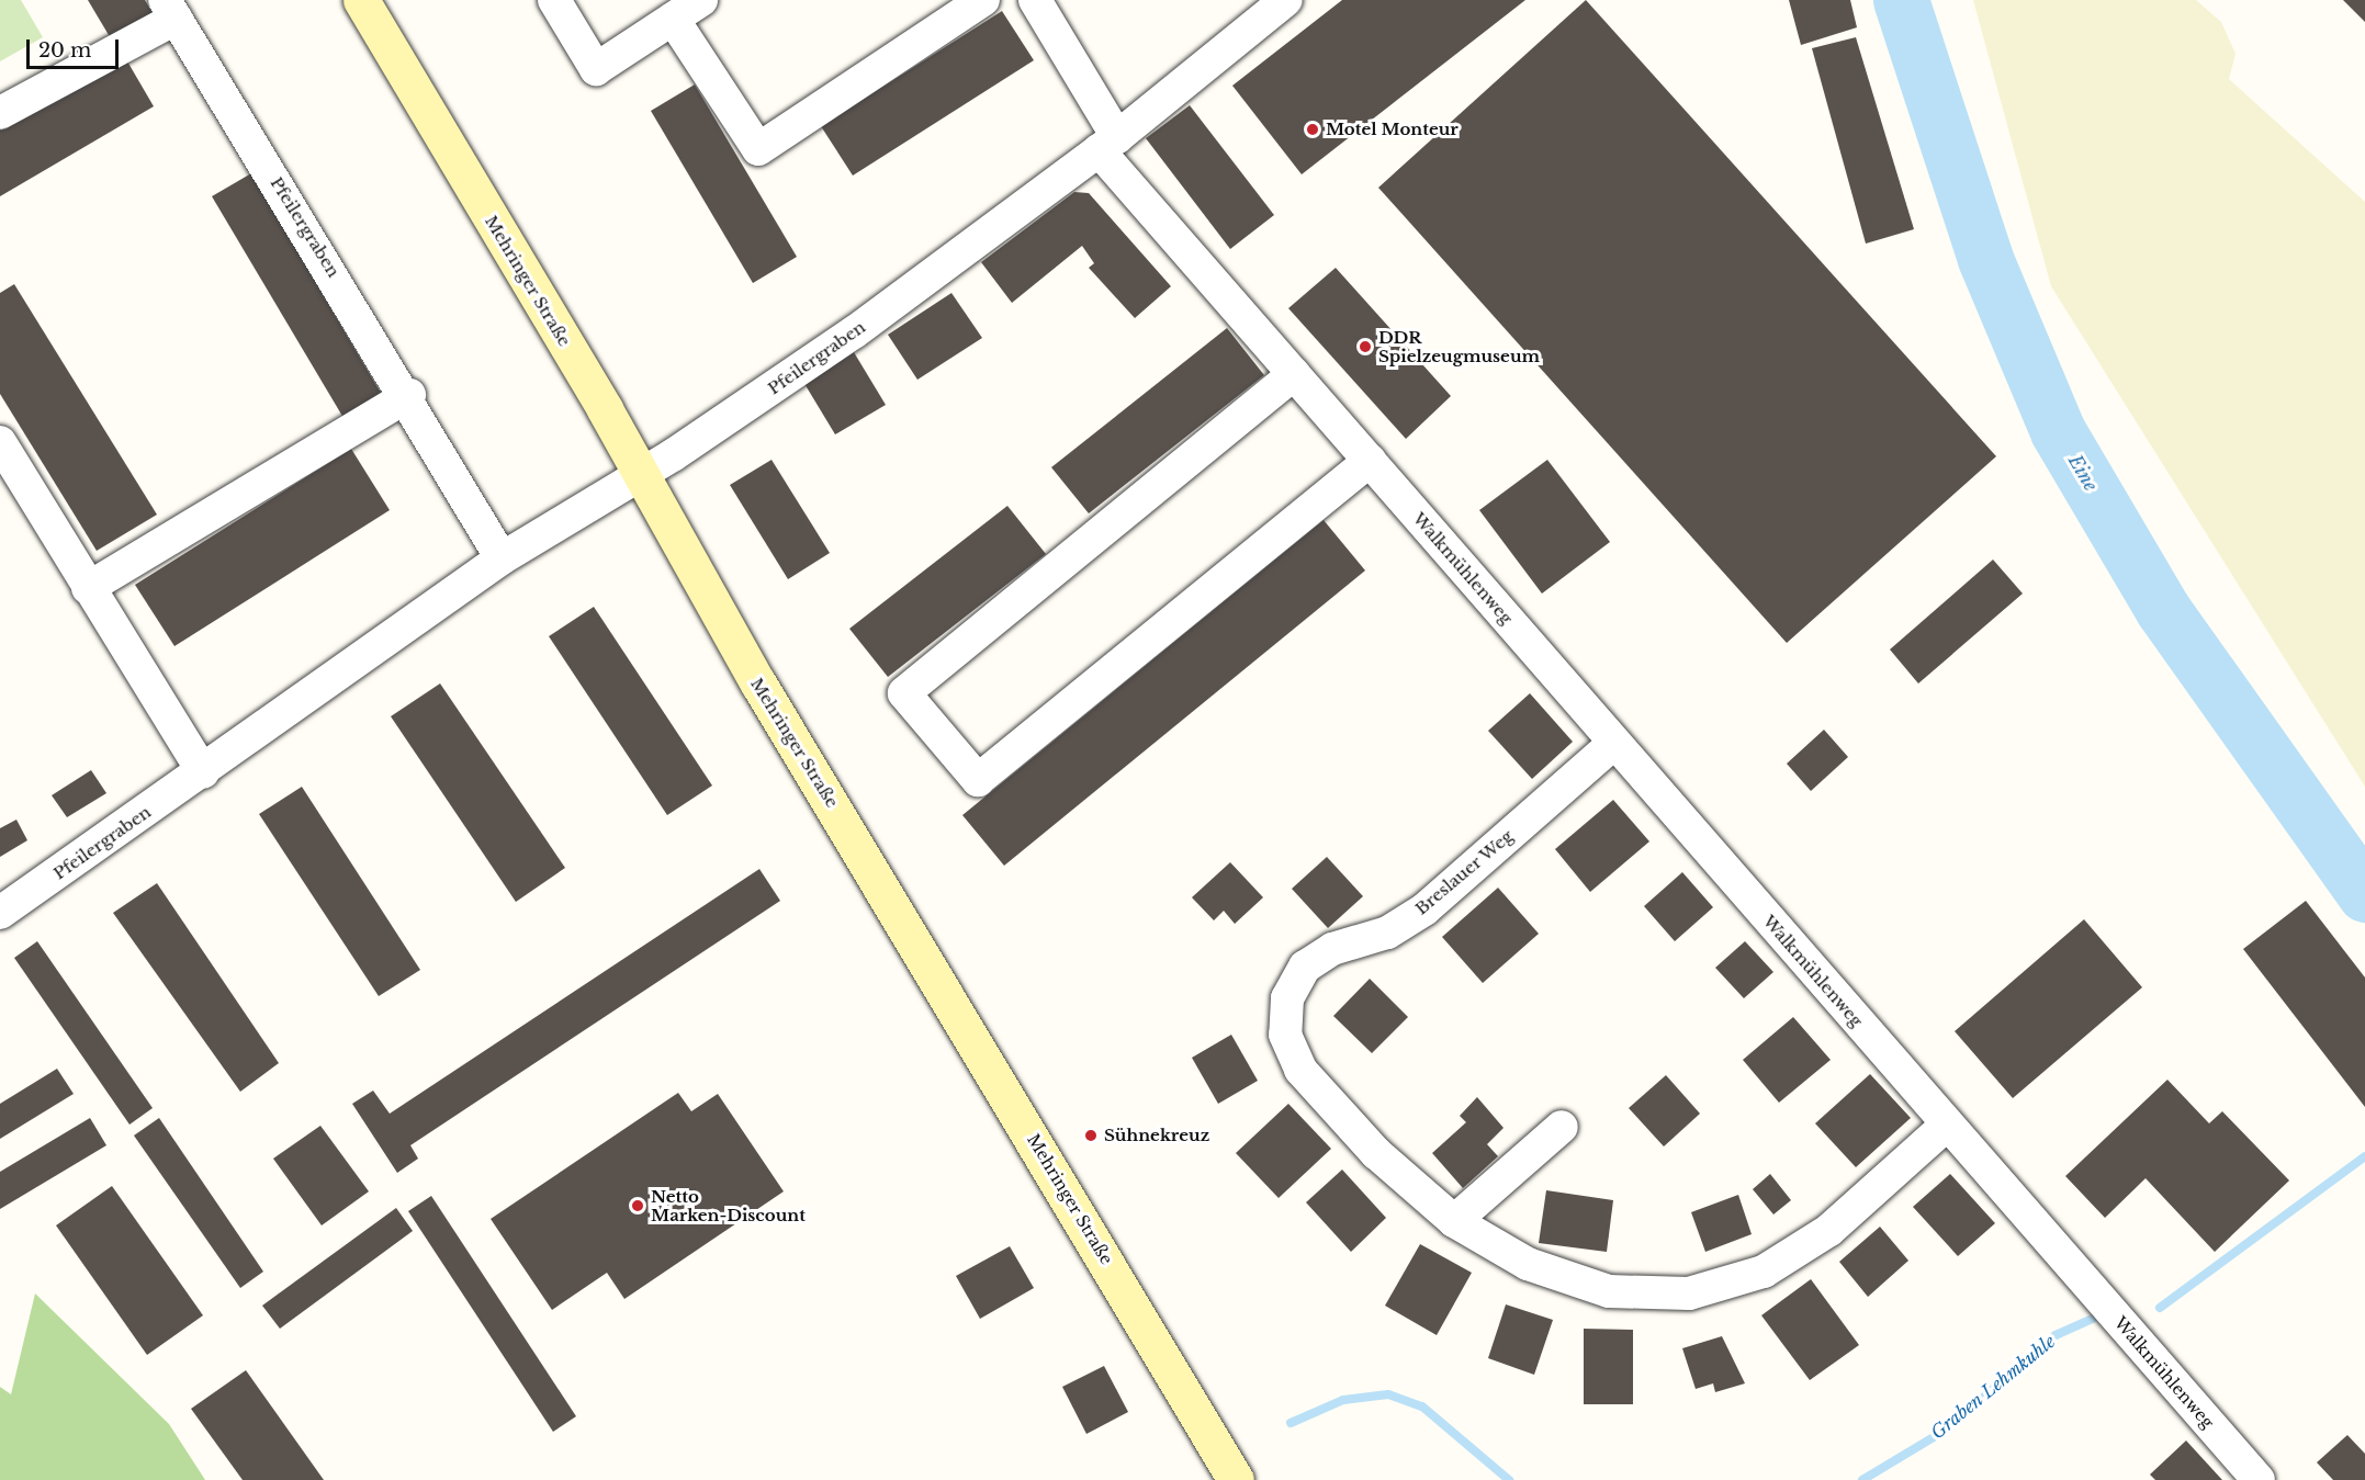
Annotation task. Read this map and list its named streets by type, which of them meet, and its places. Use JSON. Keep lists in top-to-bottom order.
{
  "streets": {
    "main road": ["Mehringer Straße"],
    "street": ["Pfeilergraben", "Walkmühlenweg", "Breslauer Weg"]
  },
  "crossings": [
    ["Pfeilergraben", "Mehringer Straße"],
    ["Pfeilergraben", "Walkmühlenweg"],
    ["Walkmühlenweg", "Breslauer Weg"]
  ],
  "water": ["Eine", "Graben Lehmkuhle"],
  "places": [
    "Motel Monteur",
    "DDR Spielzeugmuseum",
    "Sühnekreuz",
    "Netto Marken-Discount"
  ],
  "scale_bar": "20 m"
}
